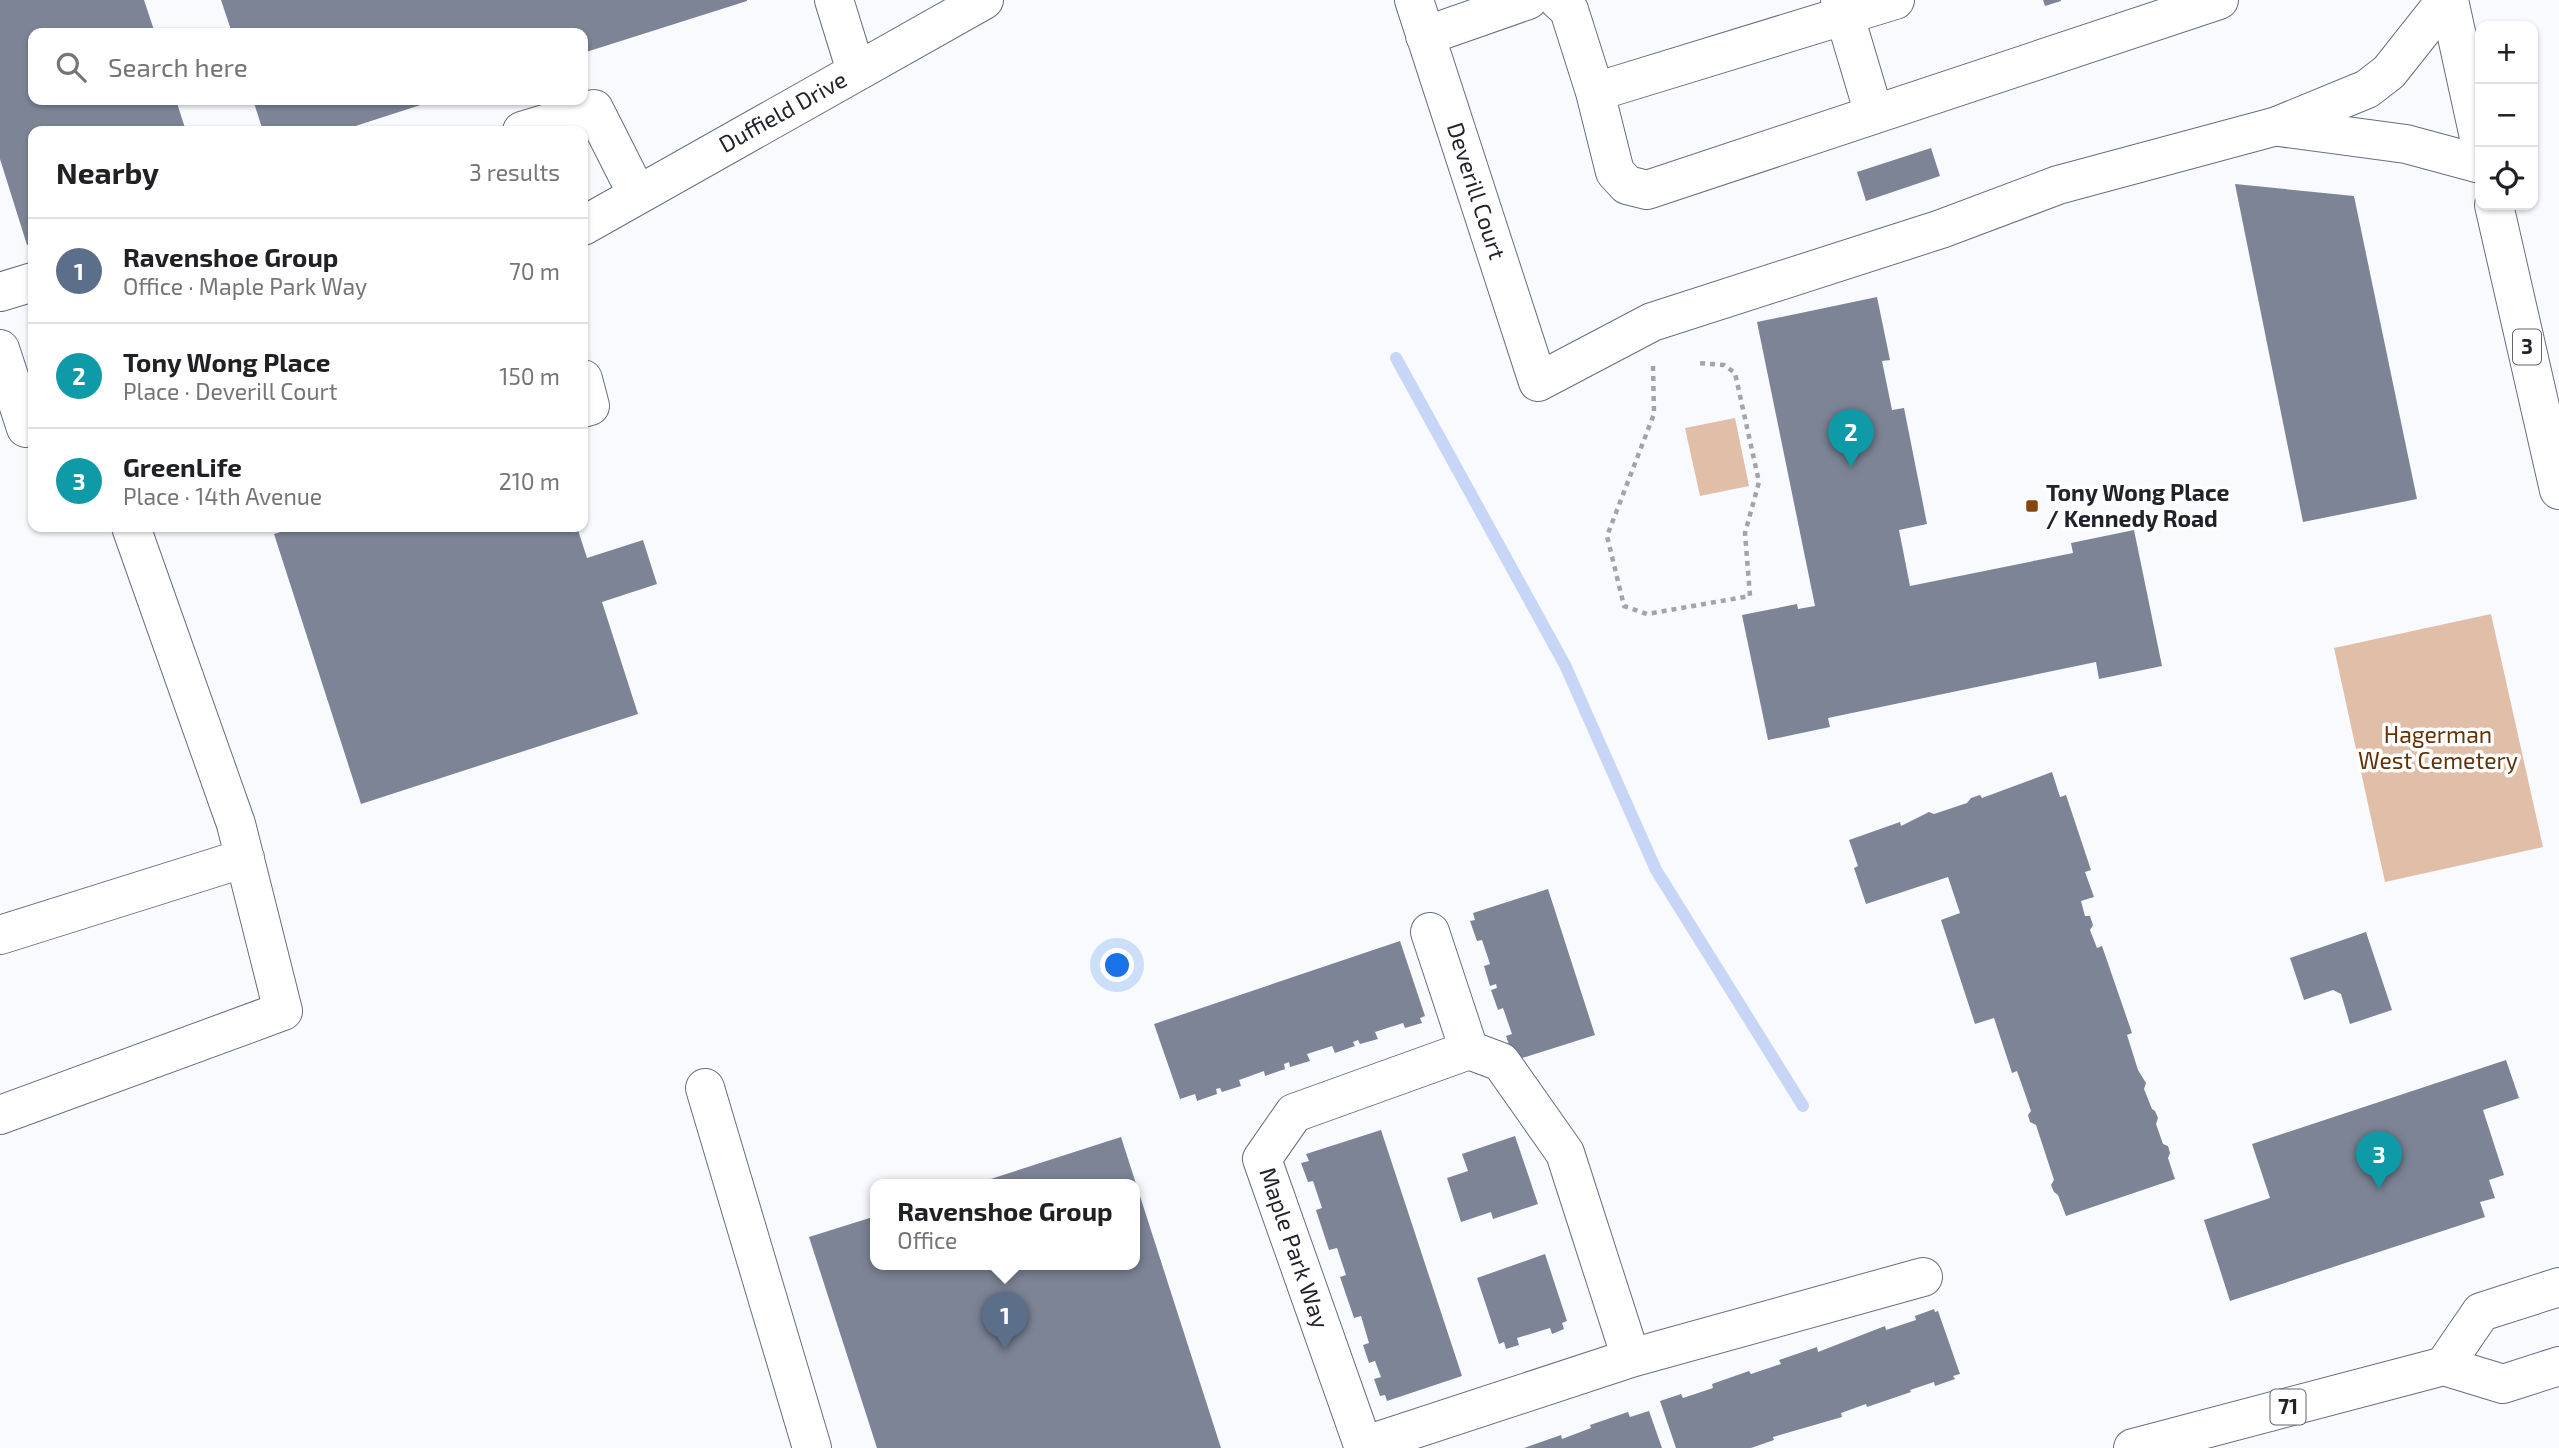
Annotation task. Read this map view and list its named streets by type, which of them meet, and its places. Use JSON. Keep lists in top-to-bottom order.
{
  "streets": {
    "street": [
      "Duffield Drive",
      "Deverill Court",
      "3",
      "Maple Park Way",
      "71"
    ]
  },
  "parks": ["Hagerman West Cemetery"],
  "places": {
    "transit": ["Tony Wong Place / Kennedy Road"]
  },
  "page": {
    "map_buttons": ["+", "−"],
    "search": "Search here",
    "heading": ["Nearby", "3 results"],
    "list": [
      {
        "mark": "1",
        "name": "Ravenshoe Group",
        "note": "Office · Maple Park Way",
        "value": "70 m"
      },
      {
        "mark": "2",
        "name": "Tony Wong Place",
        "note": "Place · Deverill Court",
        "value": "150 m"
      },
      {
        "mark": "3",
        "name": "GreenLife",
        "note": "Place · 14th Avenue",
        "value": "210 m"
      }
    ],
    "pins": ["2", "3", "1"],
    "popup": ["Ravenshoe Group", "Office"]
  }
}
